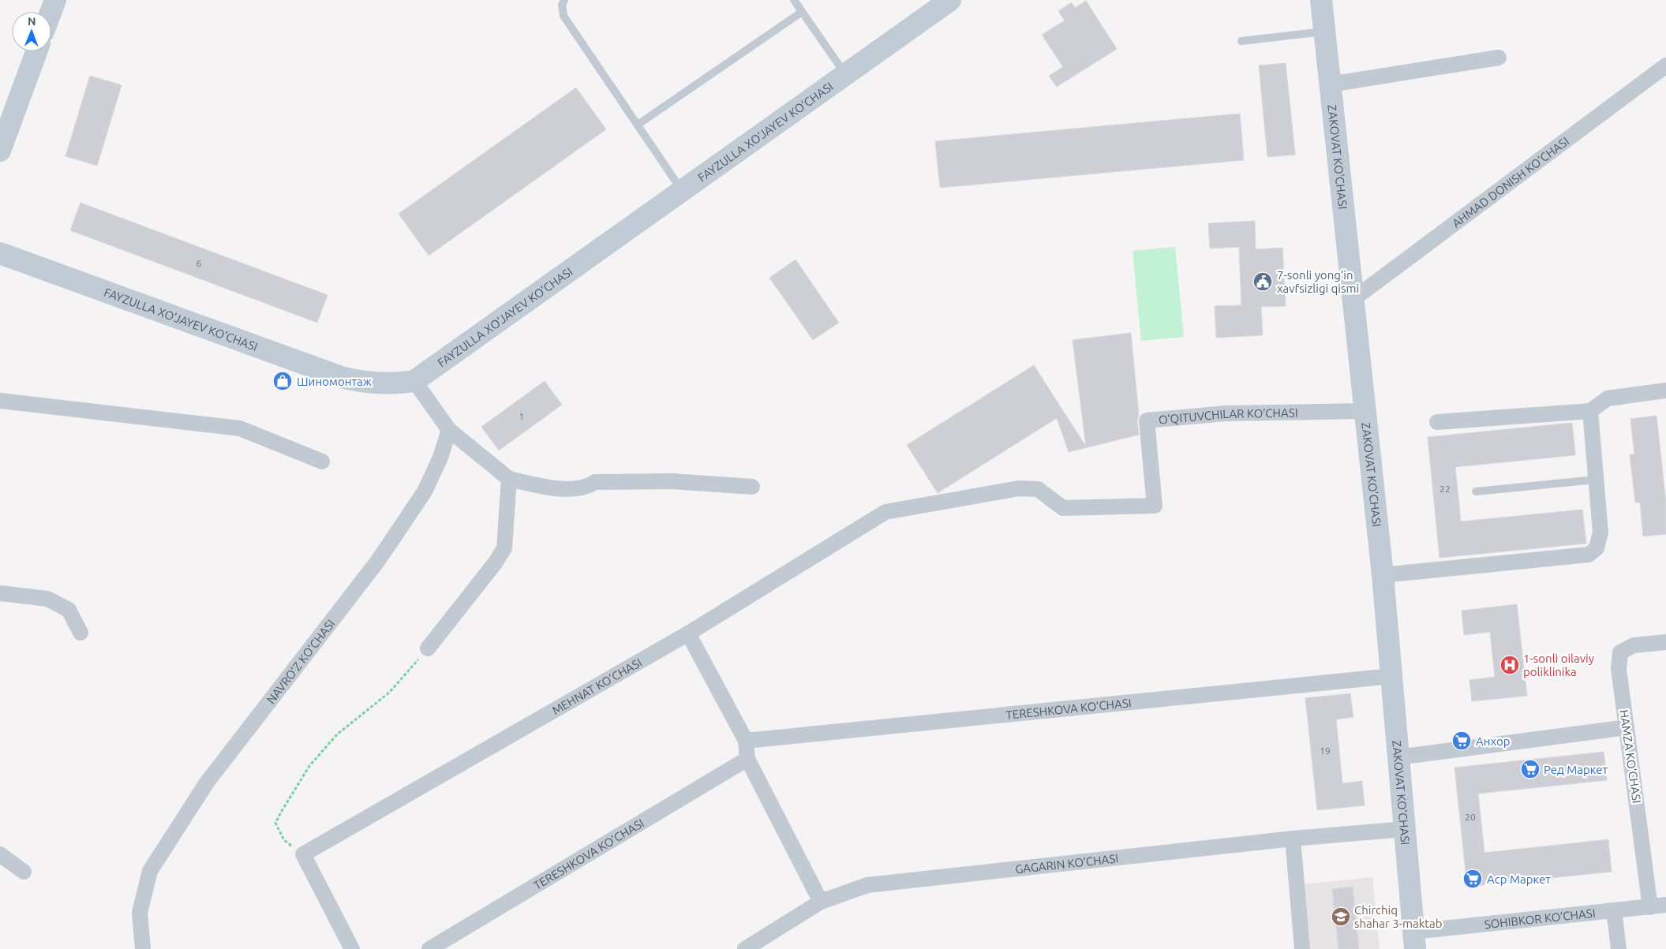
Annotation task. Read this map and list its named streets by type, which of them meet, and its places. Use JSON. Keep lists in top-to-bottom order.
{
  "streets": {
    "main road": ["FAYZULLA XO‘JAYEV KO‘CHASI", "ZAKOVAT KO'CHASI"],
    "street": [
      "AHMAD DONISH KO‘CHASI",
      "O‘QITUVCHILAR KO‘CHASI",
      "NAVRO‘Z KO‘CHASI",
      "MEHNAT KO‘CHASI",
      "TERESHKOVA KO‘CHASI",
      "HAMZA KO‘CHASI",
      "GAGARIN KO‘CHASI",
      "SOHIBKOR KO‘CHASI"
    ]
  },
  "crossings": [
    ["ZAKOVAT KO'CHASI", "AHMAD DONISH KO‘CHASI"],
    ["ZAKOVAT KO'CHASI", "O‘QITUVCHILAR KO‘CHASI"],
    ["ZAKOVAT KO'CHASI", "TERESHKOVA KO‘CHASI"],
    ["ZAKOVAT KO'CHASI", "GAGARIN KO‘CHASI"],
    ["ZAKOVAT KO'CHASI", "SOHIBKOR KO‘CHASI"],
    ["O‘QITUVCHILAR KO‘CHASI", "MEHNAT KO‘CHASI"],
    ["HAMZA KO‘CHASI", "SOHIBKOR KO‘CHASI"]
  ],
  "places": {
    "public building": ["7-sonli yong‘in xavfsizligi qismi"],
    "shop": ["Шиномонтаж"],
    "hospital": ["1-sonli oilaviy poliklinika"],
    "supermarket": ["Анхор", "Ред Маркет", "Аср Маркет"],
    "school or university": ["Chirchiq shahar 3-maktab"]
  },
  "house_numbers": [
    "6",
    "1",
    "22",
    "19",
    "20"
  ],
  "north": "top"
}
